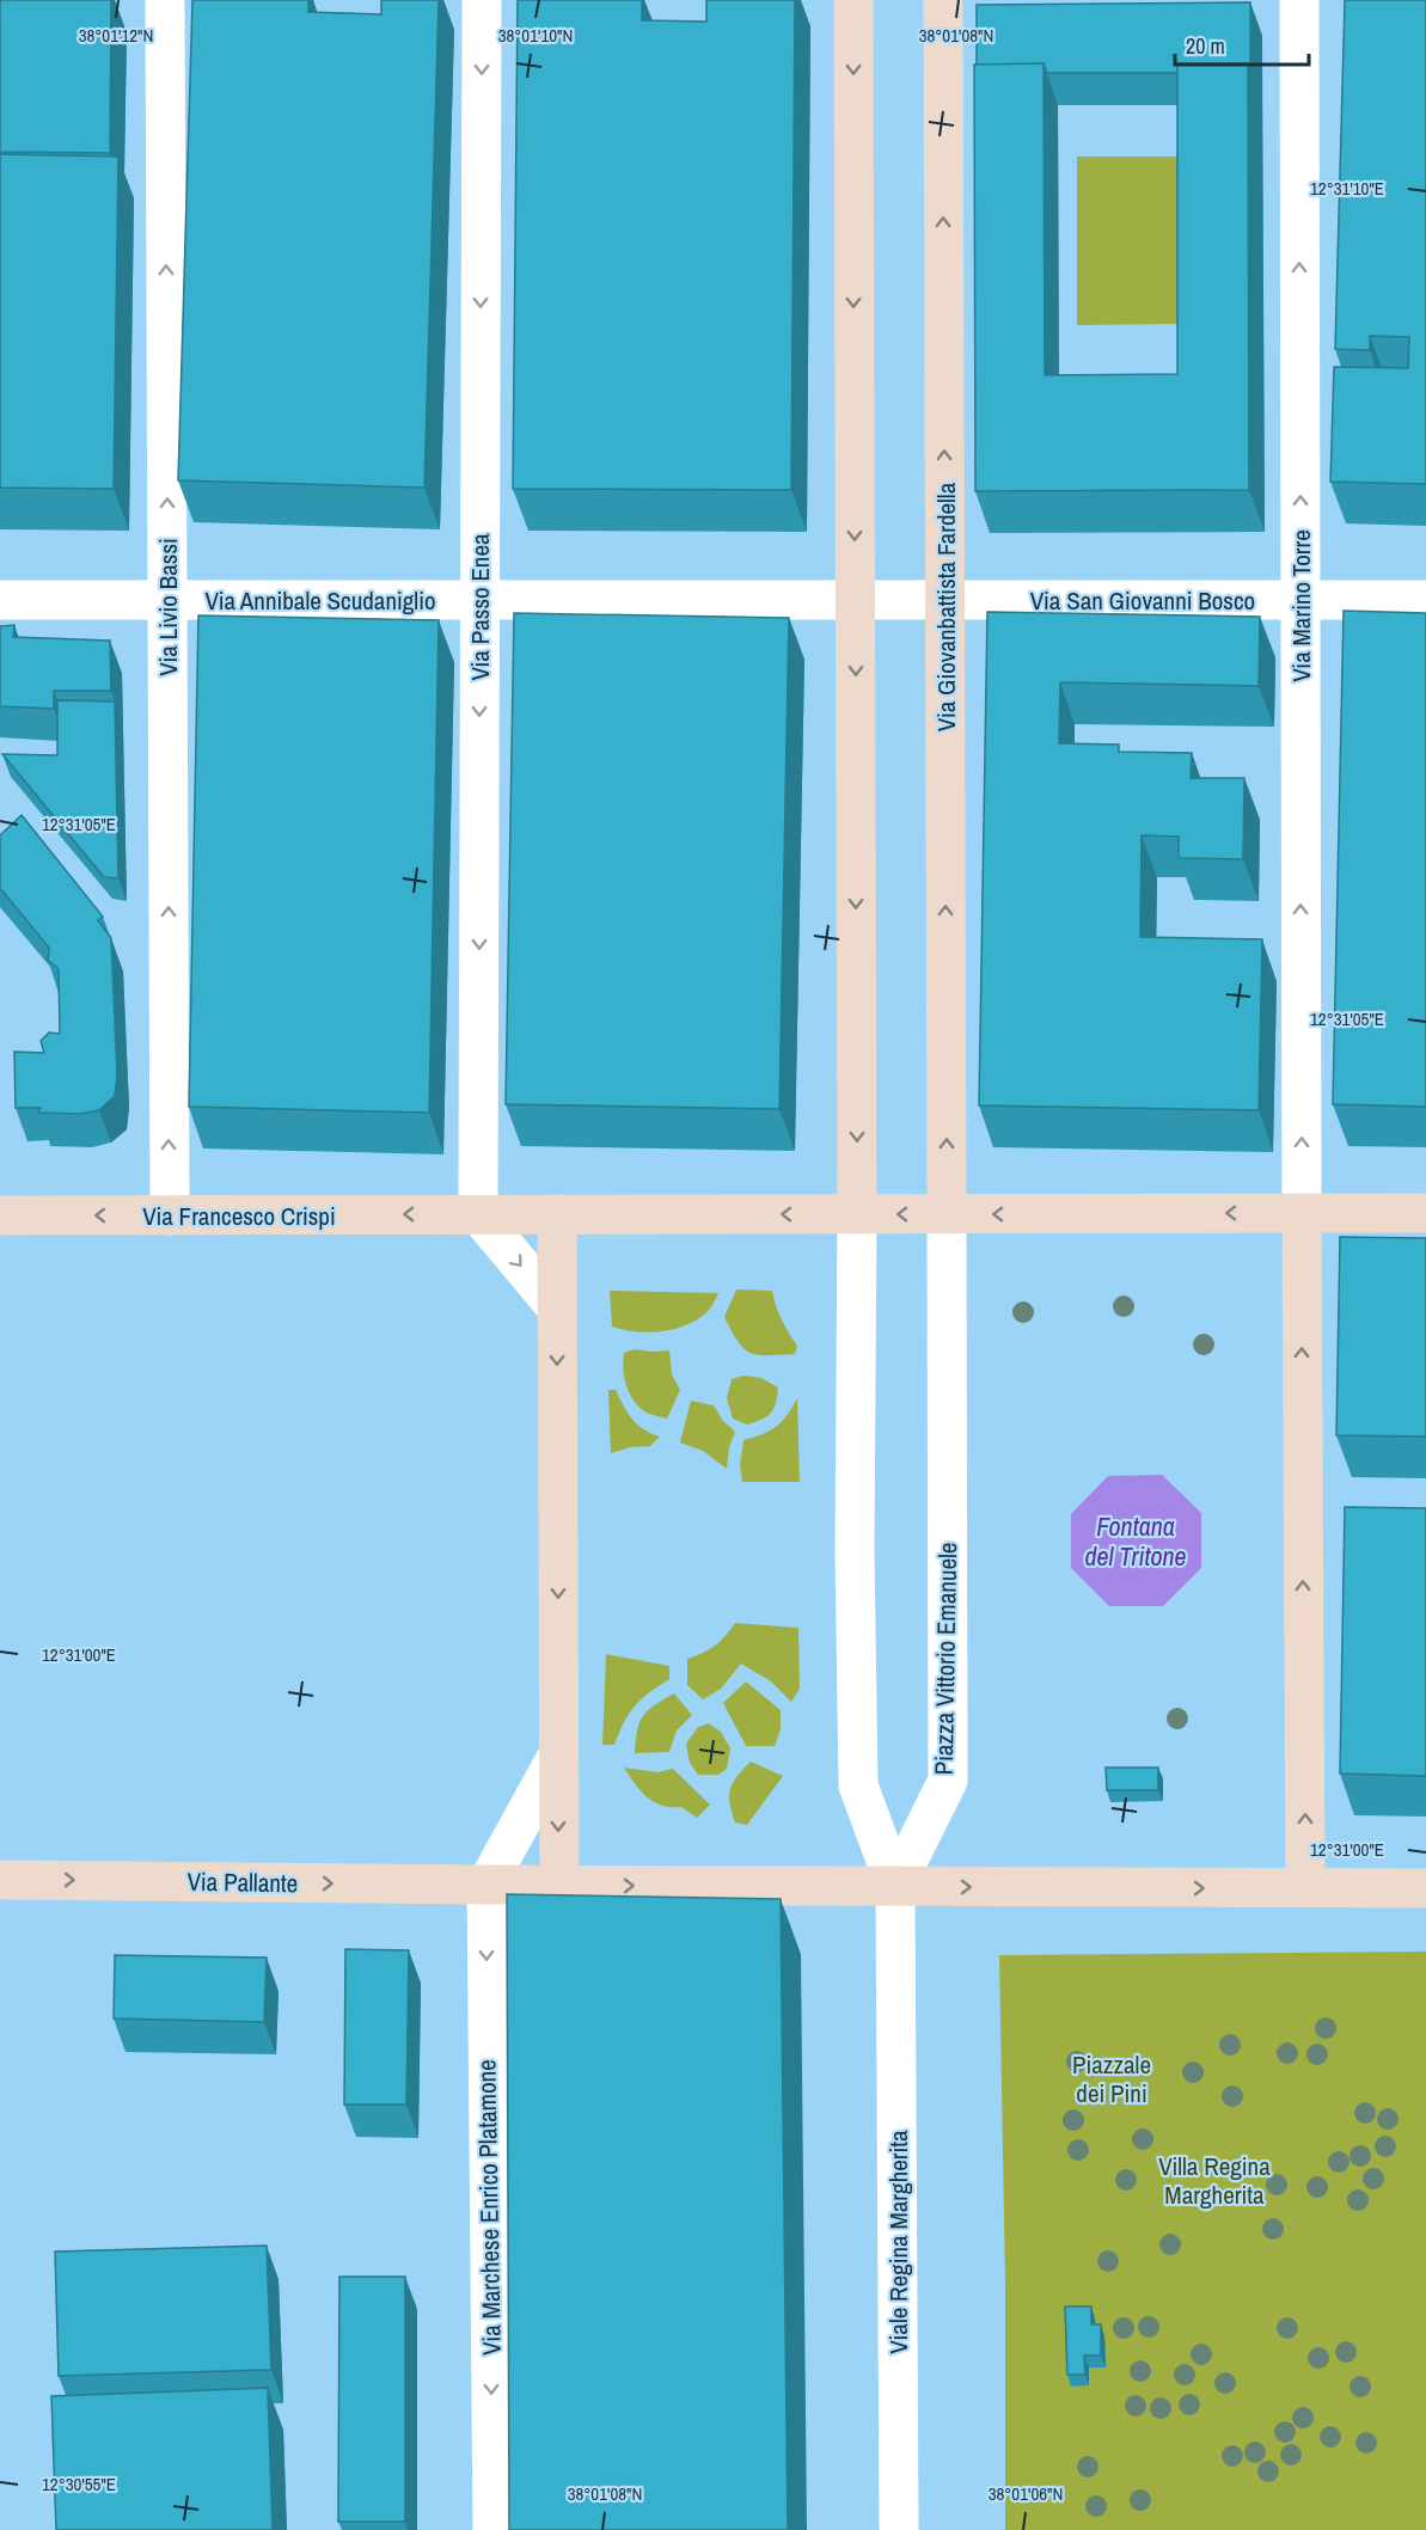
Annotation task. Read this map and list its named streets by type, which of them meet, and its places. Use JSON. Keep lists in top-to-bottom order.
{
  "streets": {
    "main road": ["Via Giovanbattista Fardella", "Via Francesco Crispi", "Via Pallante"],
    "street": [
      "Via Annibale Scudaniglio",
      "Via San Giovanni Bosco",
      "Via Marino Torre",
      "Via Livio Bassi",
      "Via Passo Enea",
      "Piazza Vittorio Emanuele",
      "Via Marchese Enrico Platamone",
      "Viale Regina Margherita"
    ]
  },
  "crossings": [
    ["Via Annibale Scudaniglio", "Via San Giovanni Bosco"],
    ["Via Annibale Scudaniglio", "Via Livio Bassi"],
    ["Via Annibale Scudaniglio", "Via Passo Enea"],
    ["Via San Giovanni Bosco", "Via Marino Torre"],
    ["Via San Giovanni Bosco", "Via Giovanbattista Fardella"],
    ["Via Marino Torre", "Via Francesco Crispi"],
    ["Via Livio Bassi", "Via Francesco Crispi"],
    ["Via Passo Enea", "Via Francesco Crispi"],
    ["Via Giovanbattista Fardella", "Via Francesco Crispi"],
    ["Via Giovanbattista Fardella", "Piazza Vittorio Emanuele"],
    ["Via Francesco Crispi", "Piazza Vittorio Emanuele"],
    ["Piazza Vittorio Emanuele", "Via Pallante"],
    ["Piazza Vittorio Emanuele", "Viale Regina Margherita"],
    ["Via Pallante", "Via Marchese Enrico Platamone"],
    ["Via Pallante", "Viale Regina Margherita"]
  ],
  "one_way": [
    "Via Marino Torre",
    "Via Livio Bassi",
    "Via Passo Enea",
    "Via Francesco Crispi",
    "Via Pallante",
    "Via Marchese Enrico Platamone"
  ],
  "water": ["Fontana del Tritone"],
  "parks": ["Piazzale dei Pini", "Villa Regina Margherita"],
  "scale_bar": "20 m",
  "coordinates": [
    "38°01'12\"N",
    "38°01'10\"N",
    "38°01'08\"N",
    "12°31'10\"E",
    "12°31'05\"E",
    "12°31'00\"E",
    "12°30'55\"E",
    "38°01'06\"N"
  ]
}
